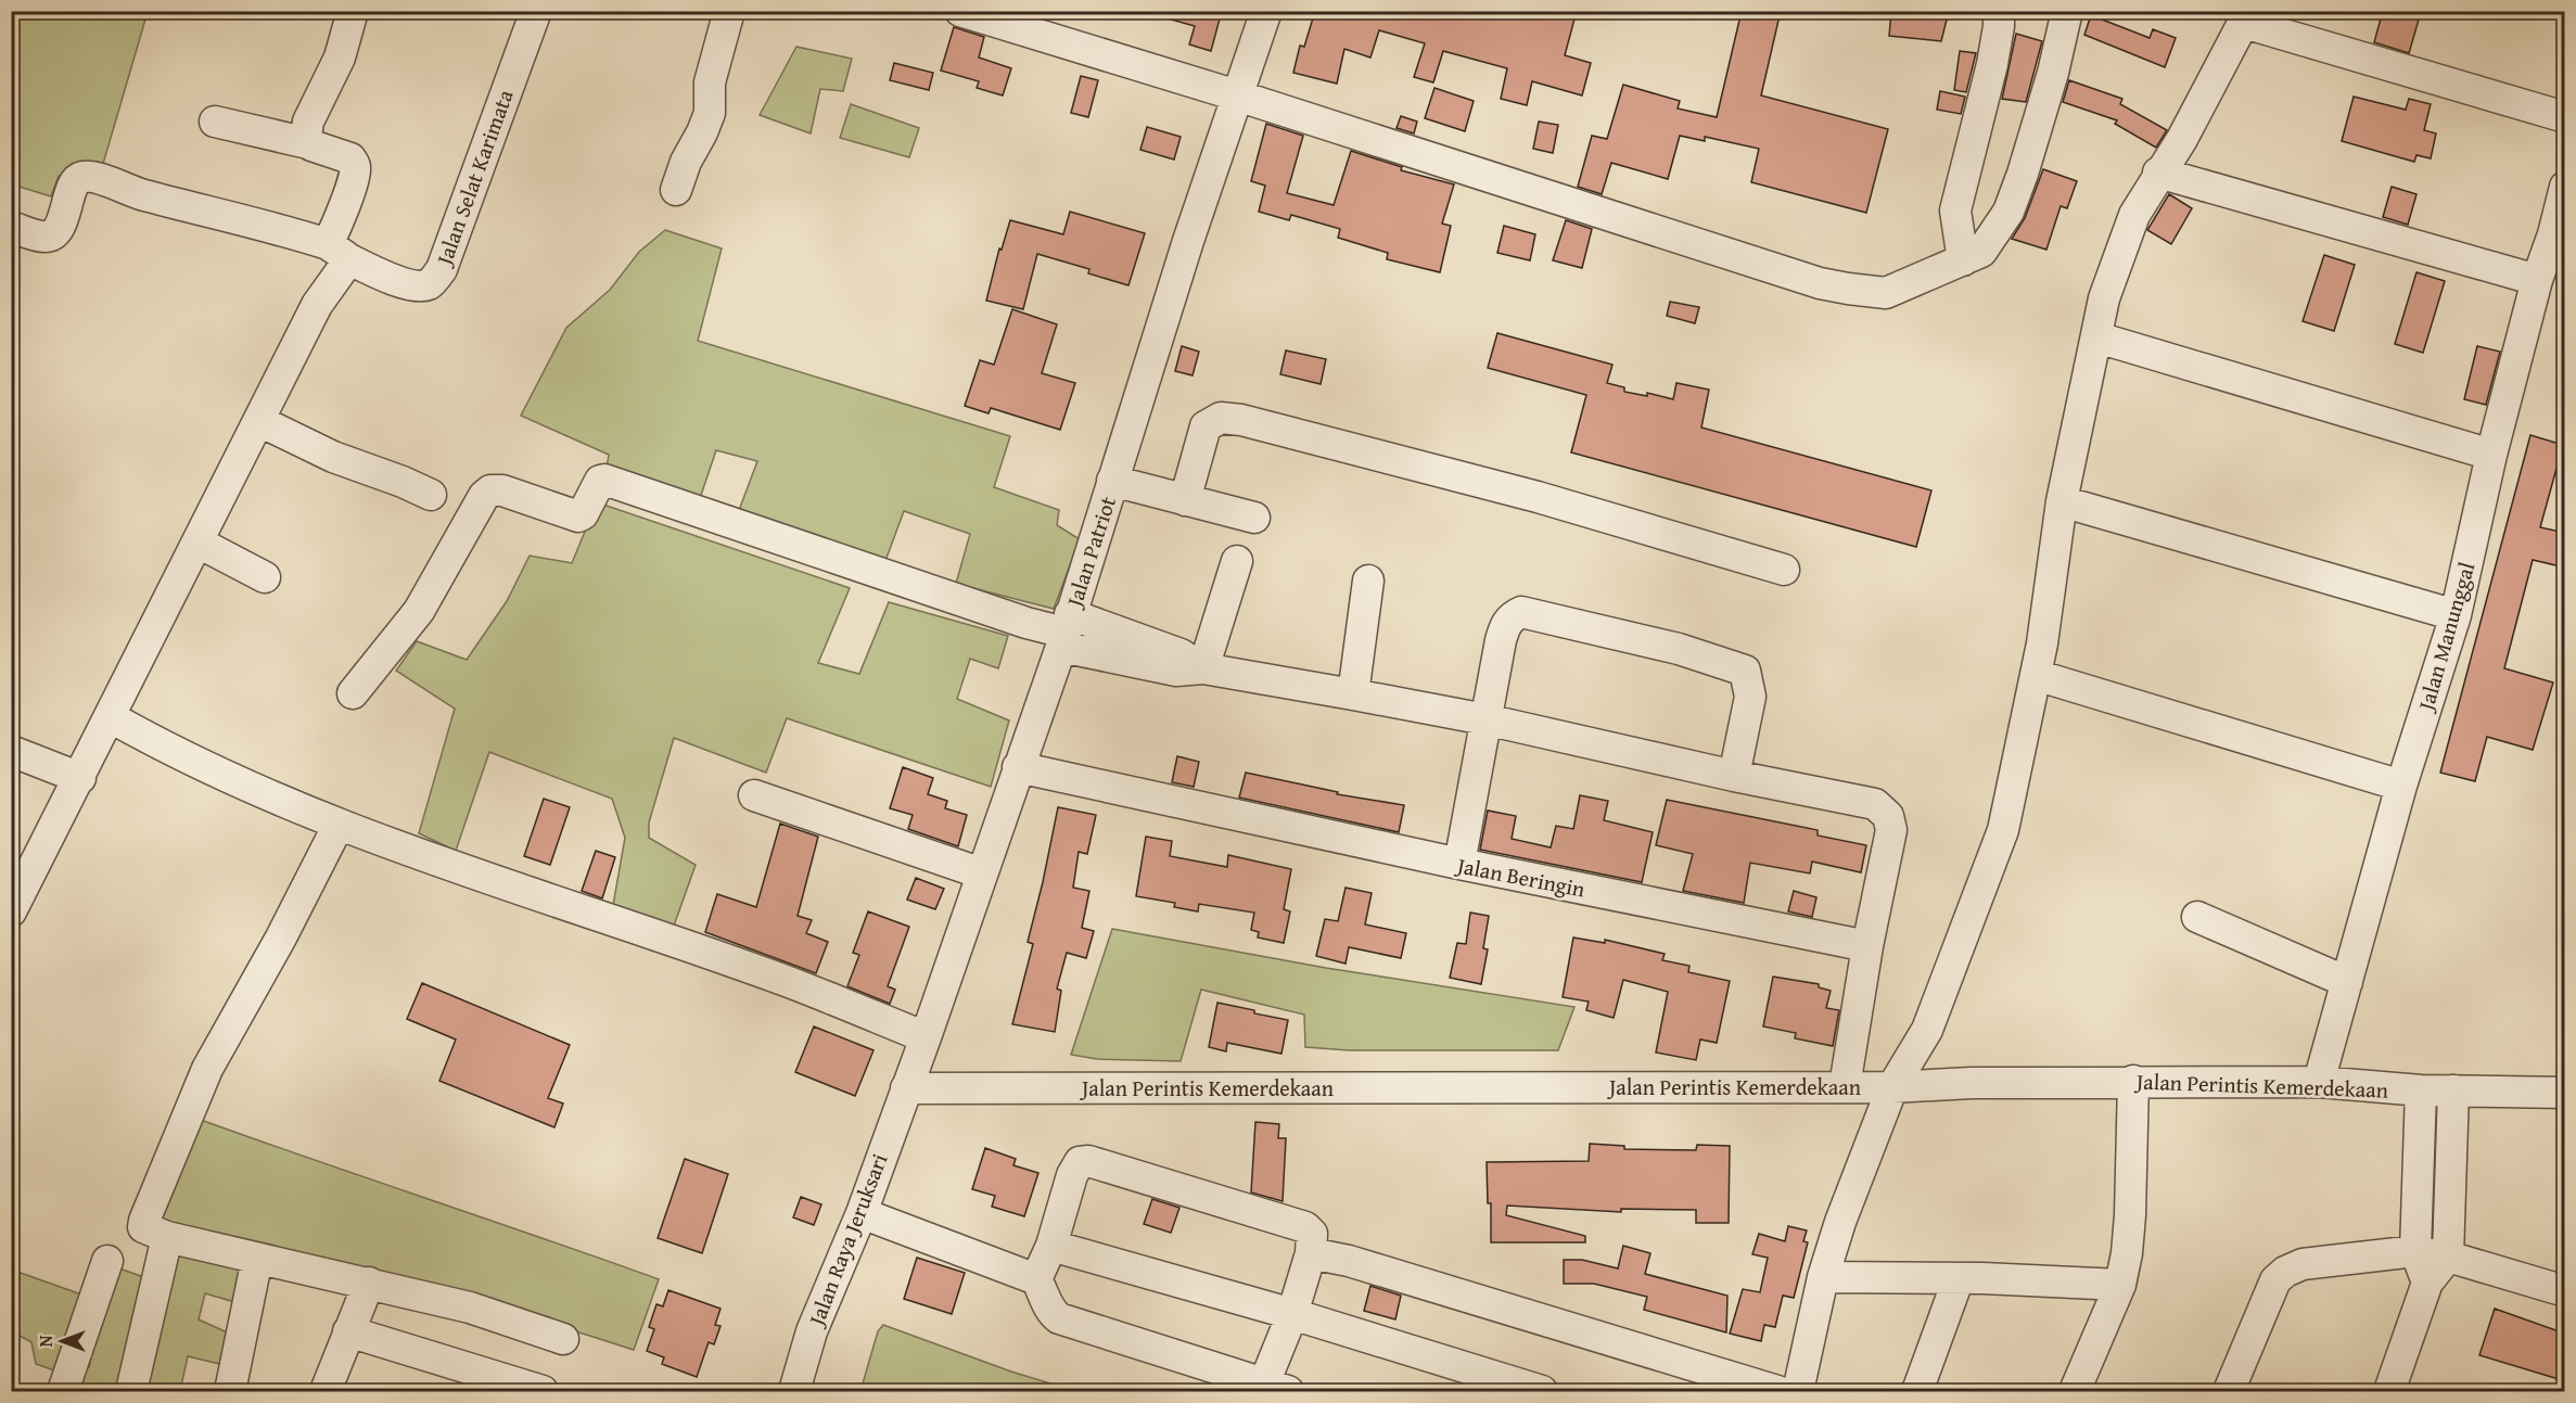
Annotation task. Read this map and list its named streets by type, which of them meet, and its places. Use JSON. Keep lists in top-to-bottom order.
{
  "streets": {
    "street": [
      "Jalan Selat Karimata",
      "Jalan Patriot",
      "Jalan Manunggal",
      "Jalan Beringin",
      "Jalan Perintis Kemerdekaan",
      "Jalan Raya Jeruksari"
    ]
  },
  "crossings": [
    ["Jalan Patriot", "Jalan Beringin"],
    ["Jalan Patriot", "Jalan Perintis Kemerdekaan"],
    ["Jalan Patriot", "Jalan Raya Jeruksari"],
    ["Jalan Manunggal", "Jalan Perintis Kemerdekaan"],
    ["Jalan Perintis Kemerdekaan", "Jalan Raya Jeruksari"]
  ],
  "north": "left"
}
